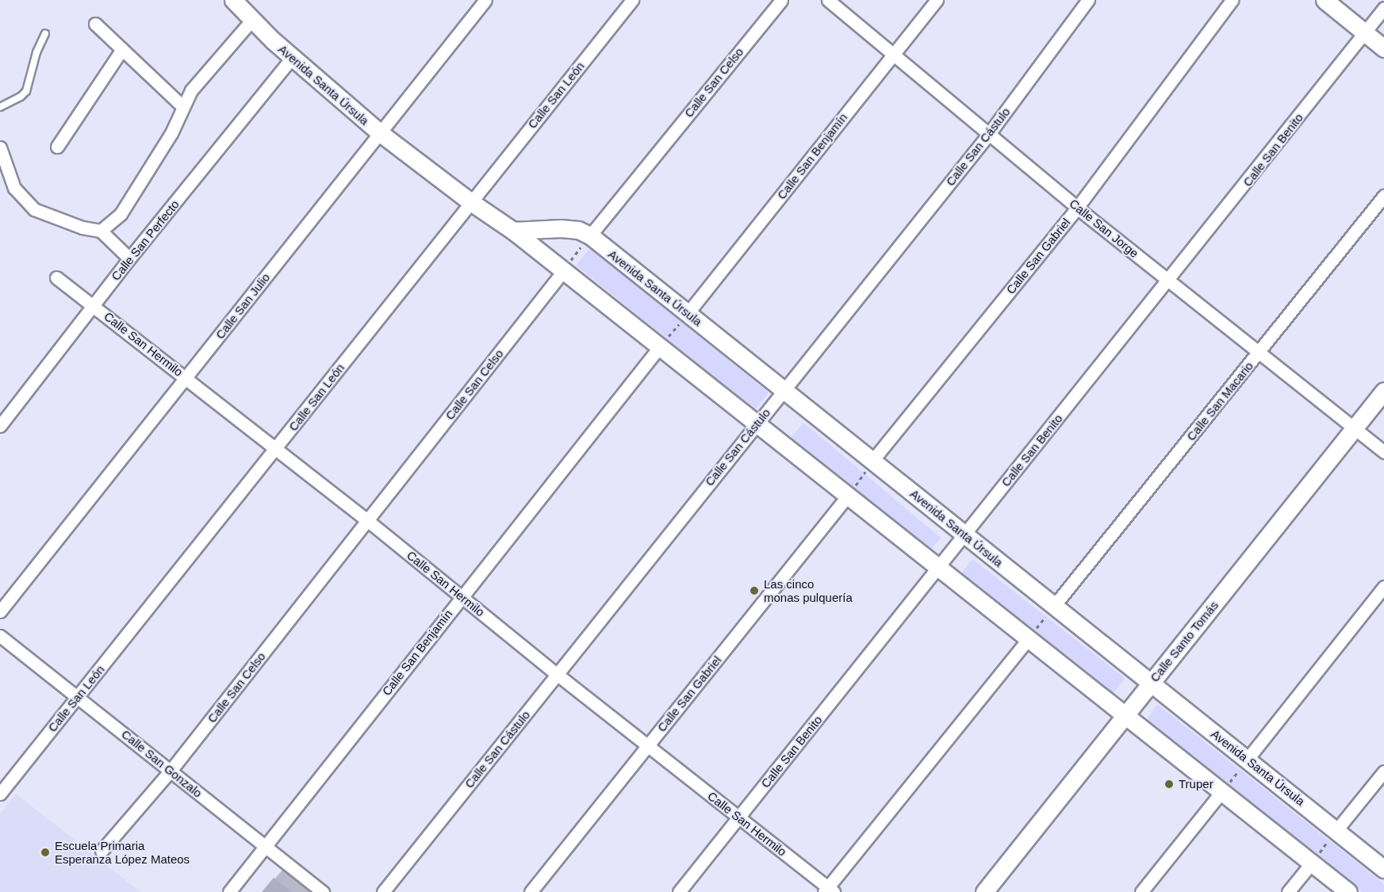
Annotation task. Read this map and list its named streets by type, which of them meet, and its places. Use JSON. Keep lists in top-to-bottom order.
{
  "streets": {
    "street": [
      "Calle San Celso",
      "Avenida Santa Úrsula",
      "Calle San León",
      "Calle San Cástulo",
      "Calle San Benito",
      "Calle San Benjamín",
      "Calle San Jorge",
      "Calle San Perfecto",
      "Calle San Gabriel",
      "Calle San Julio",
      "Calle San Hermilo",
      "Calle San Macario",
      "Calle Santo Tomás",
      "Calle San Gonzalo"
    ]
  },
  "crossings": [
    ["Calle San Celso", "Avenida Santa Úrsula"],
    ["Calle San Celso", "Calle San Hermilo"],
    ["Calle San Celso", "Calle San Gonzalo"],
    ["Avenida Santa Úrsula", "Calle San León"],
    ["Avenida Santa Úrsula", "Calle San Cástulo"],
    ["Avenida Santa Úrsula", "Calle San Benito"],
    ["Avenida Santa Úrsula", "Calle San Benjamín"],
    ["Avenida Santa Úrsula", "Calle San Perfecto"],
    ["Avenida Santa Úrsula", "Calle San Gabriel"],
    ["Avenida Santa Úrsula", "Calle San Julio"],
    ["Avenida Santa Úrsula", "Calle San Macario"],
    ["Avenida Santa Úrsula", "Calle Santo Tomás"],
    ["Calle San León", "Calle San Hermilo"],
    ["Calle San León", "Calle San Gonzalo"],
    ["Calle San Cástulo", "Calle San Jorge"],
    ["Calle San Cástulo", "Calle San Hermilo"],
    ["Calle San Benito", "Calle San Jorge"],
    ["Calle San Benito", "Calle San Hermilo"],
    ["Calle San Benjamín", "Calle San Jorge"],
    ["Calle San Benjamín", "Calle San Hermilo"],
    ["Calle San Benjamín", "Calle San Gonzalo"],
    ["Calle San Jorge", "Calle San Gabriel"],
    ["Calle San Jorge", "Calle San Macario"],
    ["Calle San Jorge", "Calle Santo Tomás"],
    ["Calle San Perfecto", "Calle San Hermilo"],
    ["Calle San Gabriel", "Calle San Hermilo"],
    ["Calle San Julio", "Calle San Hermilo"]
  ],
  "places": ["Las cinco monas pulquería", "Truper", "Escuela Primaria Esperanza López Mateos"]
}
